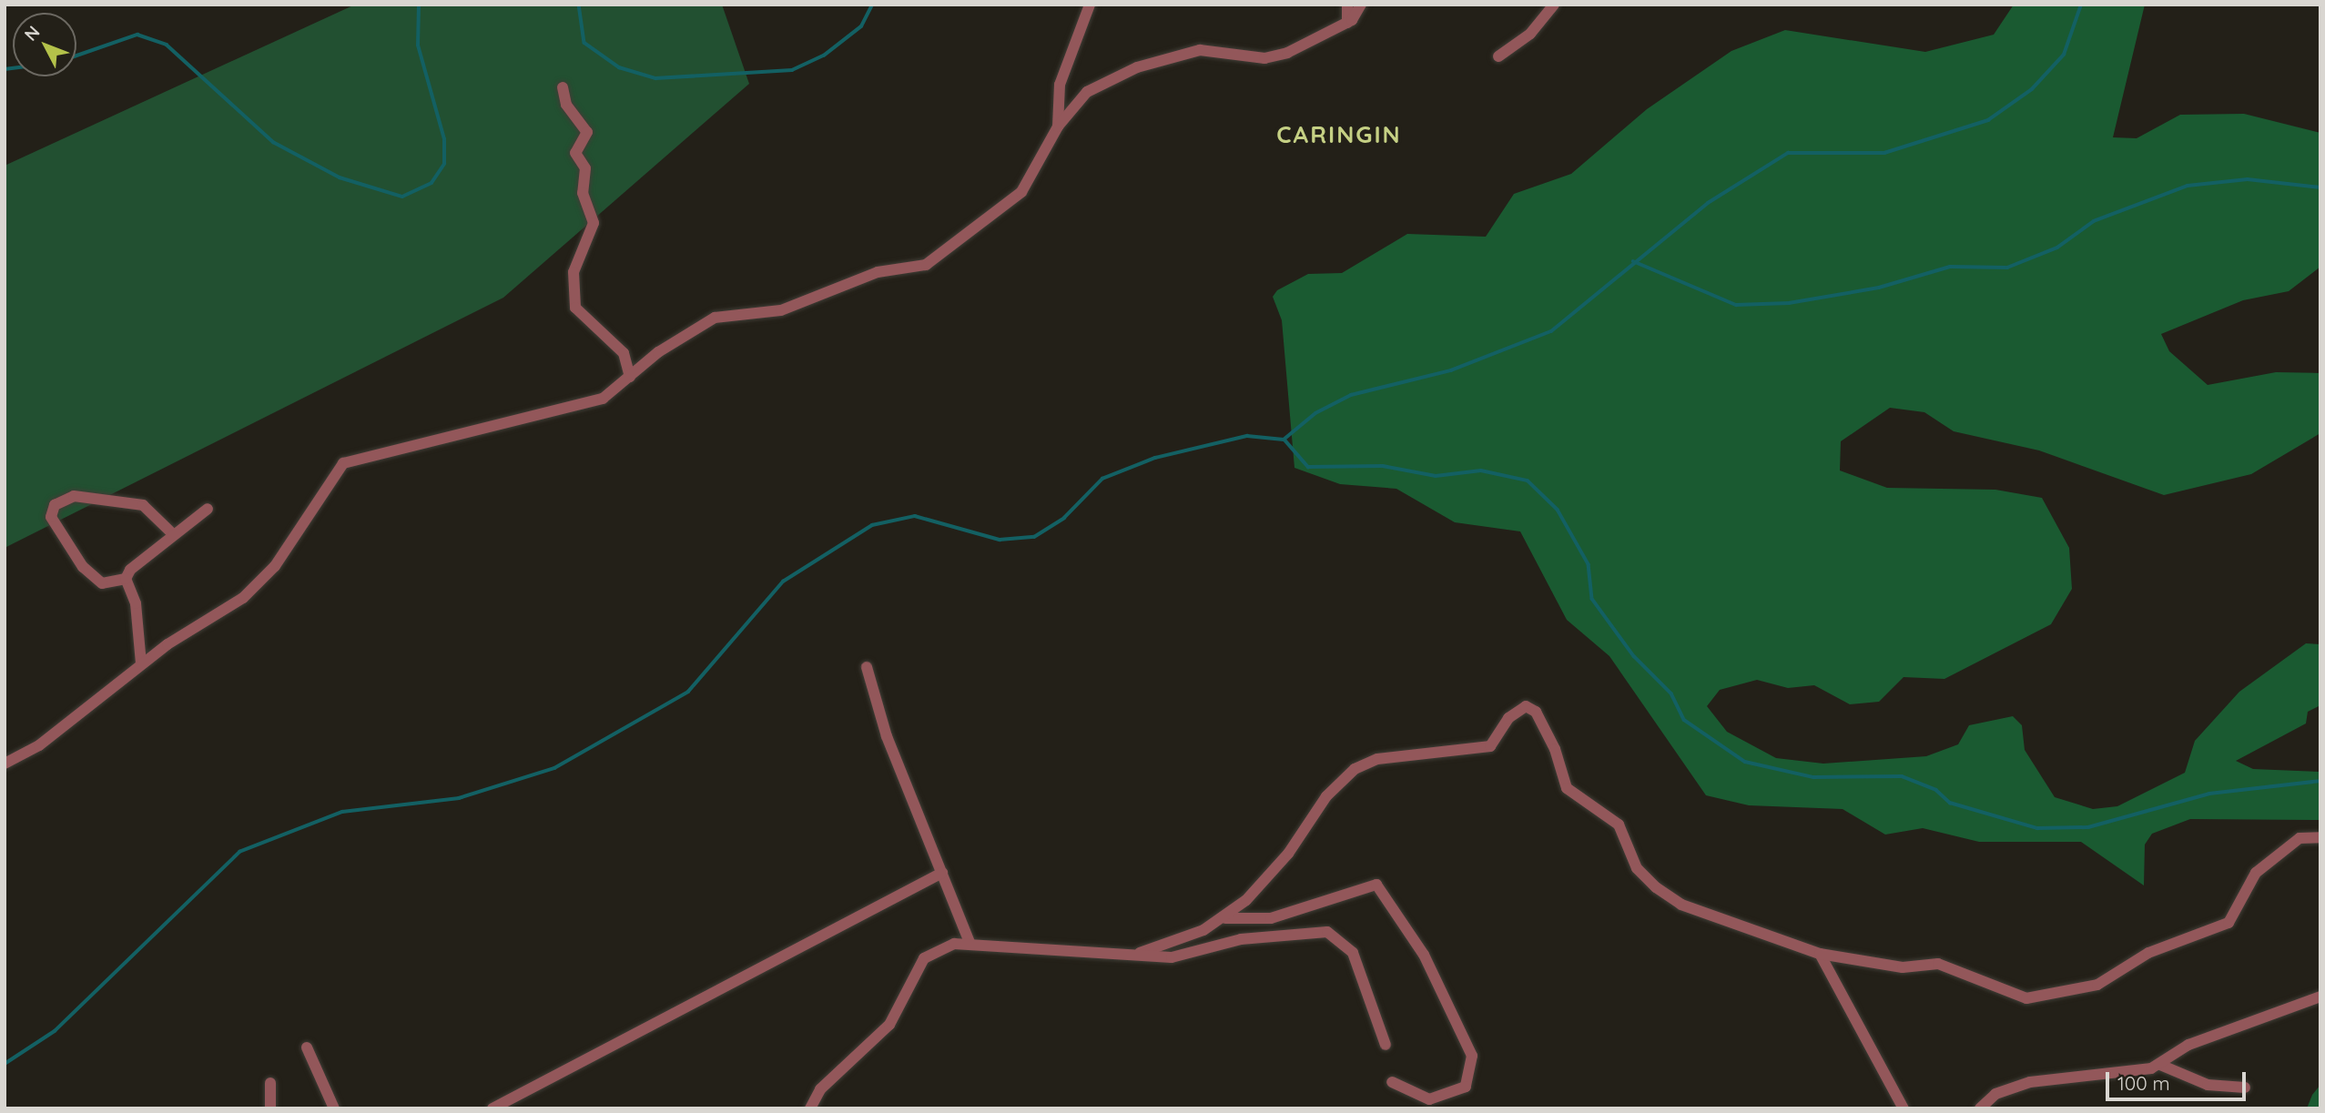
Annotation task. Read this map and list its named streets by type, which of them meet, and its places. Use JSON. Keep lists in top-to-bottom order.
{
  "districts": ["CARINGIN"],
  "scale_bar": "100 m",
  "north": "top left"
}
